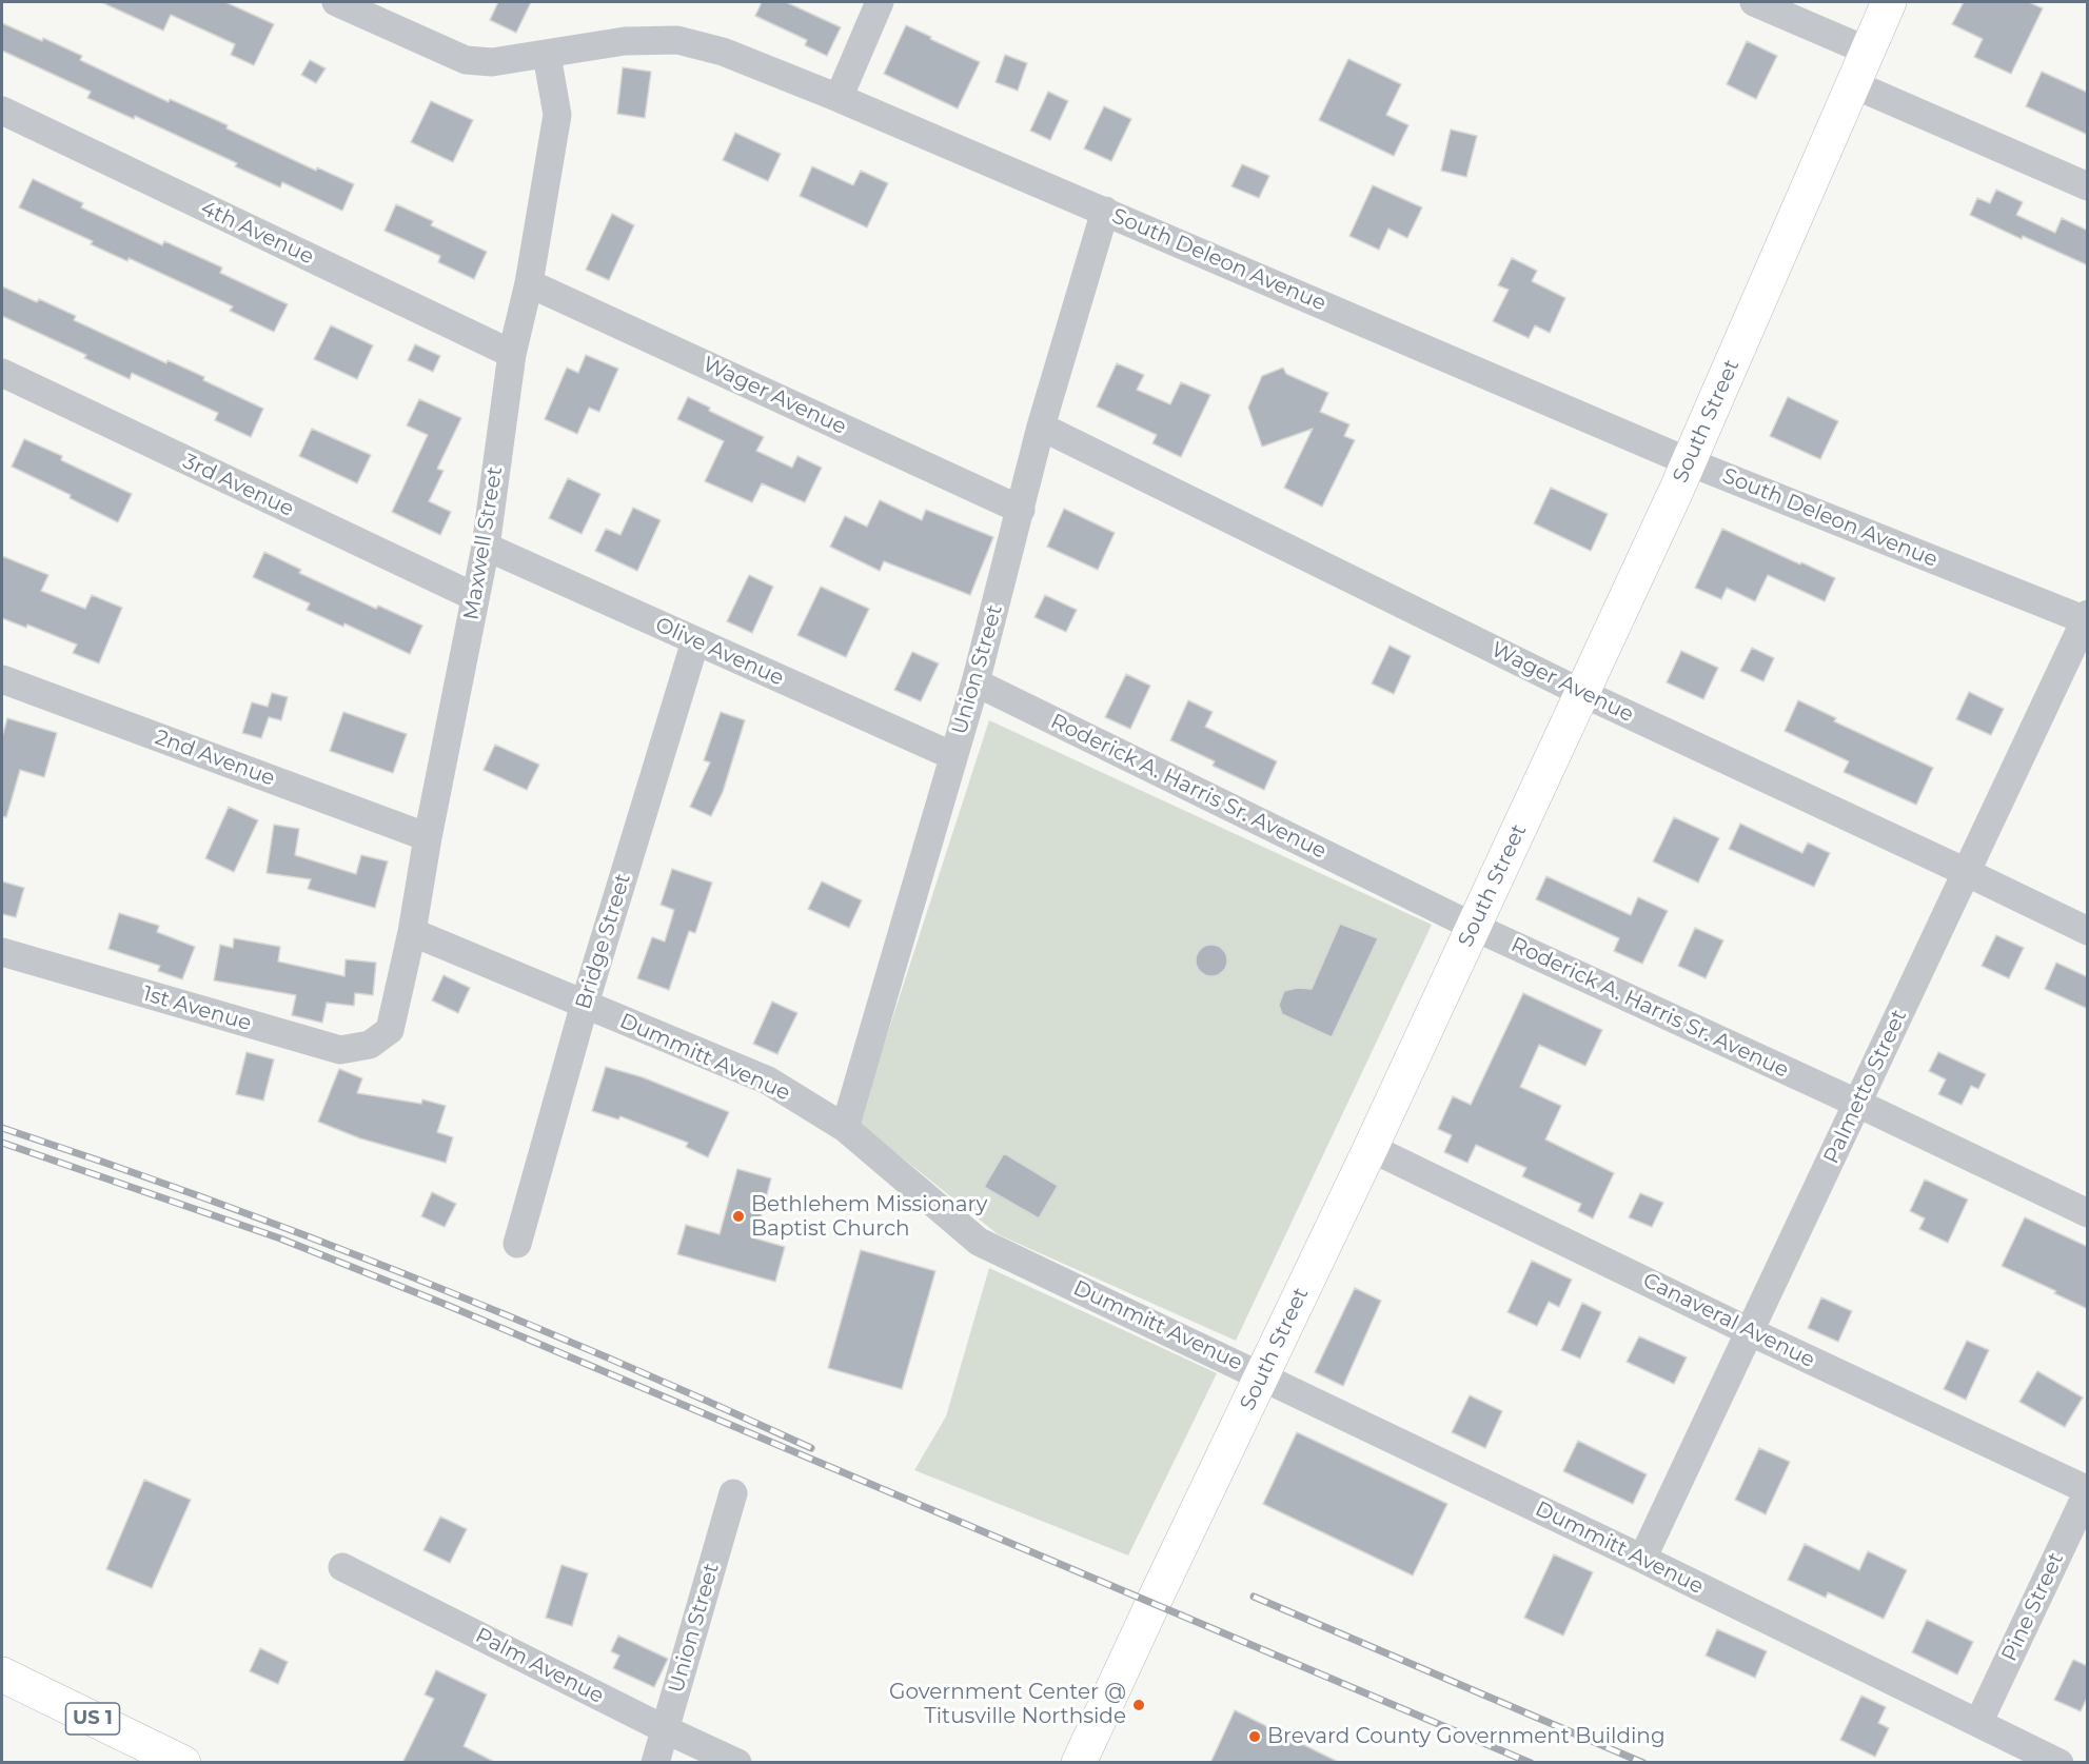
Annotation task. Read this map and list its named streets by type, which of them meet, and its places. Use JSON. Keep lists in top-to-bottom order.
{
  "streets": {
    "main road": ["South Street", "US 1"],
    "street": [
      "4th Avenue",
      "South Deleon Avenue",
      "Wager Avenue",
      "3rd Avenue",
      "Maxwell Street",
      "Olive Avenue",
      "Union Street",
      "2nd Avenue",
      "Roderick A. Harris Sr. Avenue",
      "Bridge Street",
      "1st Avenue",
      "Dummitt Avenue",
      "Palmetto Street",
      "Canaveral Avenue",
      "Pine Street",
      "Palm Avenue"
    ]
  },
  "crossings": [
    ["4th Avenue", "Maxwell Street"],
    ["South Deleon Avenue", "South Street"],
    ["South Deleon Avenue", "Maxwell Street"],
    ["South Deleon Avenue", "Union Street"],
    ["South Deleon Avenue", "Palmetto Street"],
    ["Wager Avenue", "South Street"],
    ["Wager Avenue", "Maxwell Street"],
    ["Wager Avenue", "Union Street"],
    ["Wager Avenue", "Palmetto Street"],
    ["South Street", "Roderick A. Harris Sr. Avenue"],
    ["South Street", "Dummitt Avenue"],
    ["South Street", "Canaveral Avenue"],
    ["3rd Avenue", "Maxwell Street"],
    ["Maxwell Street", "Olive Avenue"],
    ["Maxwell Street", "2nd Avenue"],
    ["Maxwell Street", "1st Avenue"],
    ["Maxwell Street", "Dummitt Avenue"],
    ["Olive Avenue", "Union Street"],
    ["Olive Avenue", "Bridge Street"],
    ["Union Street", "Roderick A. Harris Sr. Avenue"],
    ["Union Street", "Dummitt Avenue"],
    ["Union Street", "Palm Avenue"],
    ["Roderick A. Harris Sr. Avenue", "Palmetto Street"],
    ["Bridge Street", "Dummitt Avenue"],
    ["Dummitt Avenue", "Palmetto Street"],
    ["Dummitt Avenue", "Pine Street"],
    ["Palmetto Street", "Canaveral Avenue"],
    ["Canaveral Avenue", "Pine Street"]
  ],
  "places": ["Bethlehem Missionary Baptist Church", "Government Center @ Titusville Northside", "Brevard County Government Building"]
}
